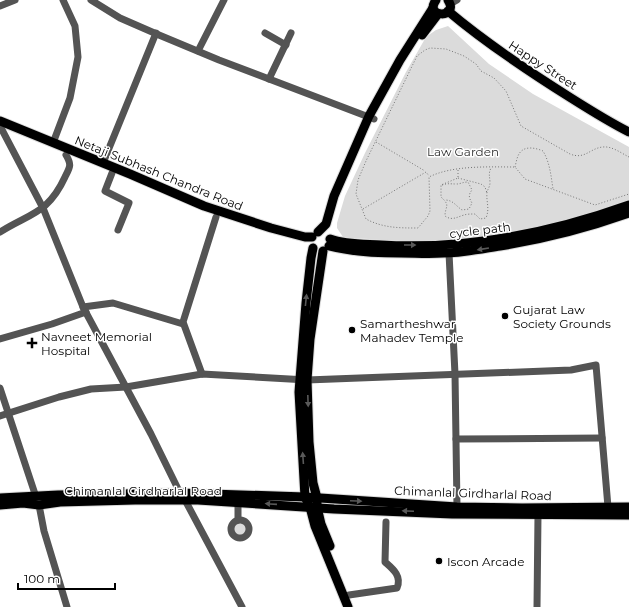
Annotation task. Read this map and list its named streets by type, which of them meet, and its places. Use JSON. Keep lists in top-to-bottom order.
{
  "streets": {
    "main road": ["Happy Street", "Netaji Subhash Chandra Road", "Chimanlal Girdharlal Road"]
  },
  "parks": ["Law Garden"],
  "places": {
    "other": ["Gujarat Law Society Grounds", "Samartheshwar Mahadev Temple", "Iscon Arcade"],
    "health": ["Navneet Memorial Hospital"]
  },
  "scale_bar": "100 m"
}
